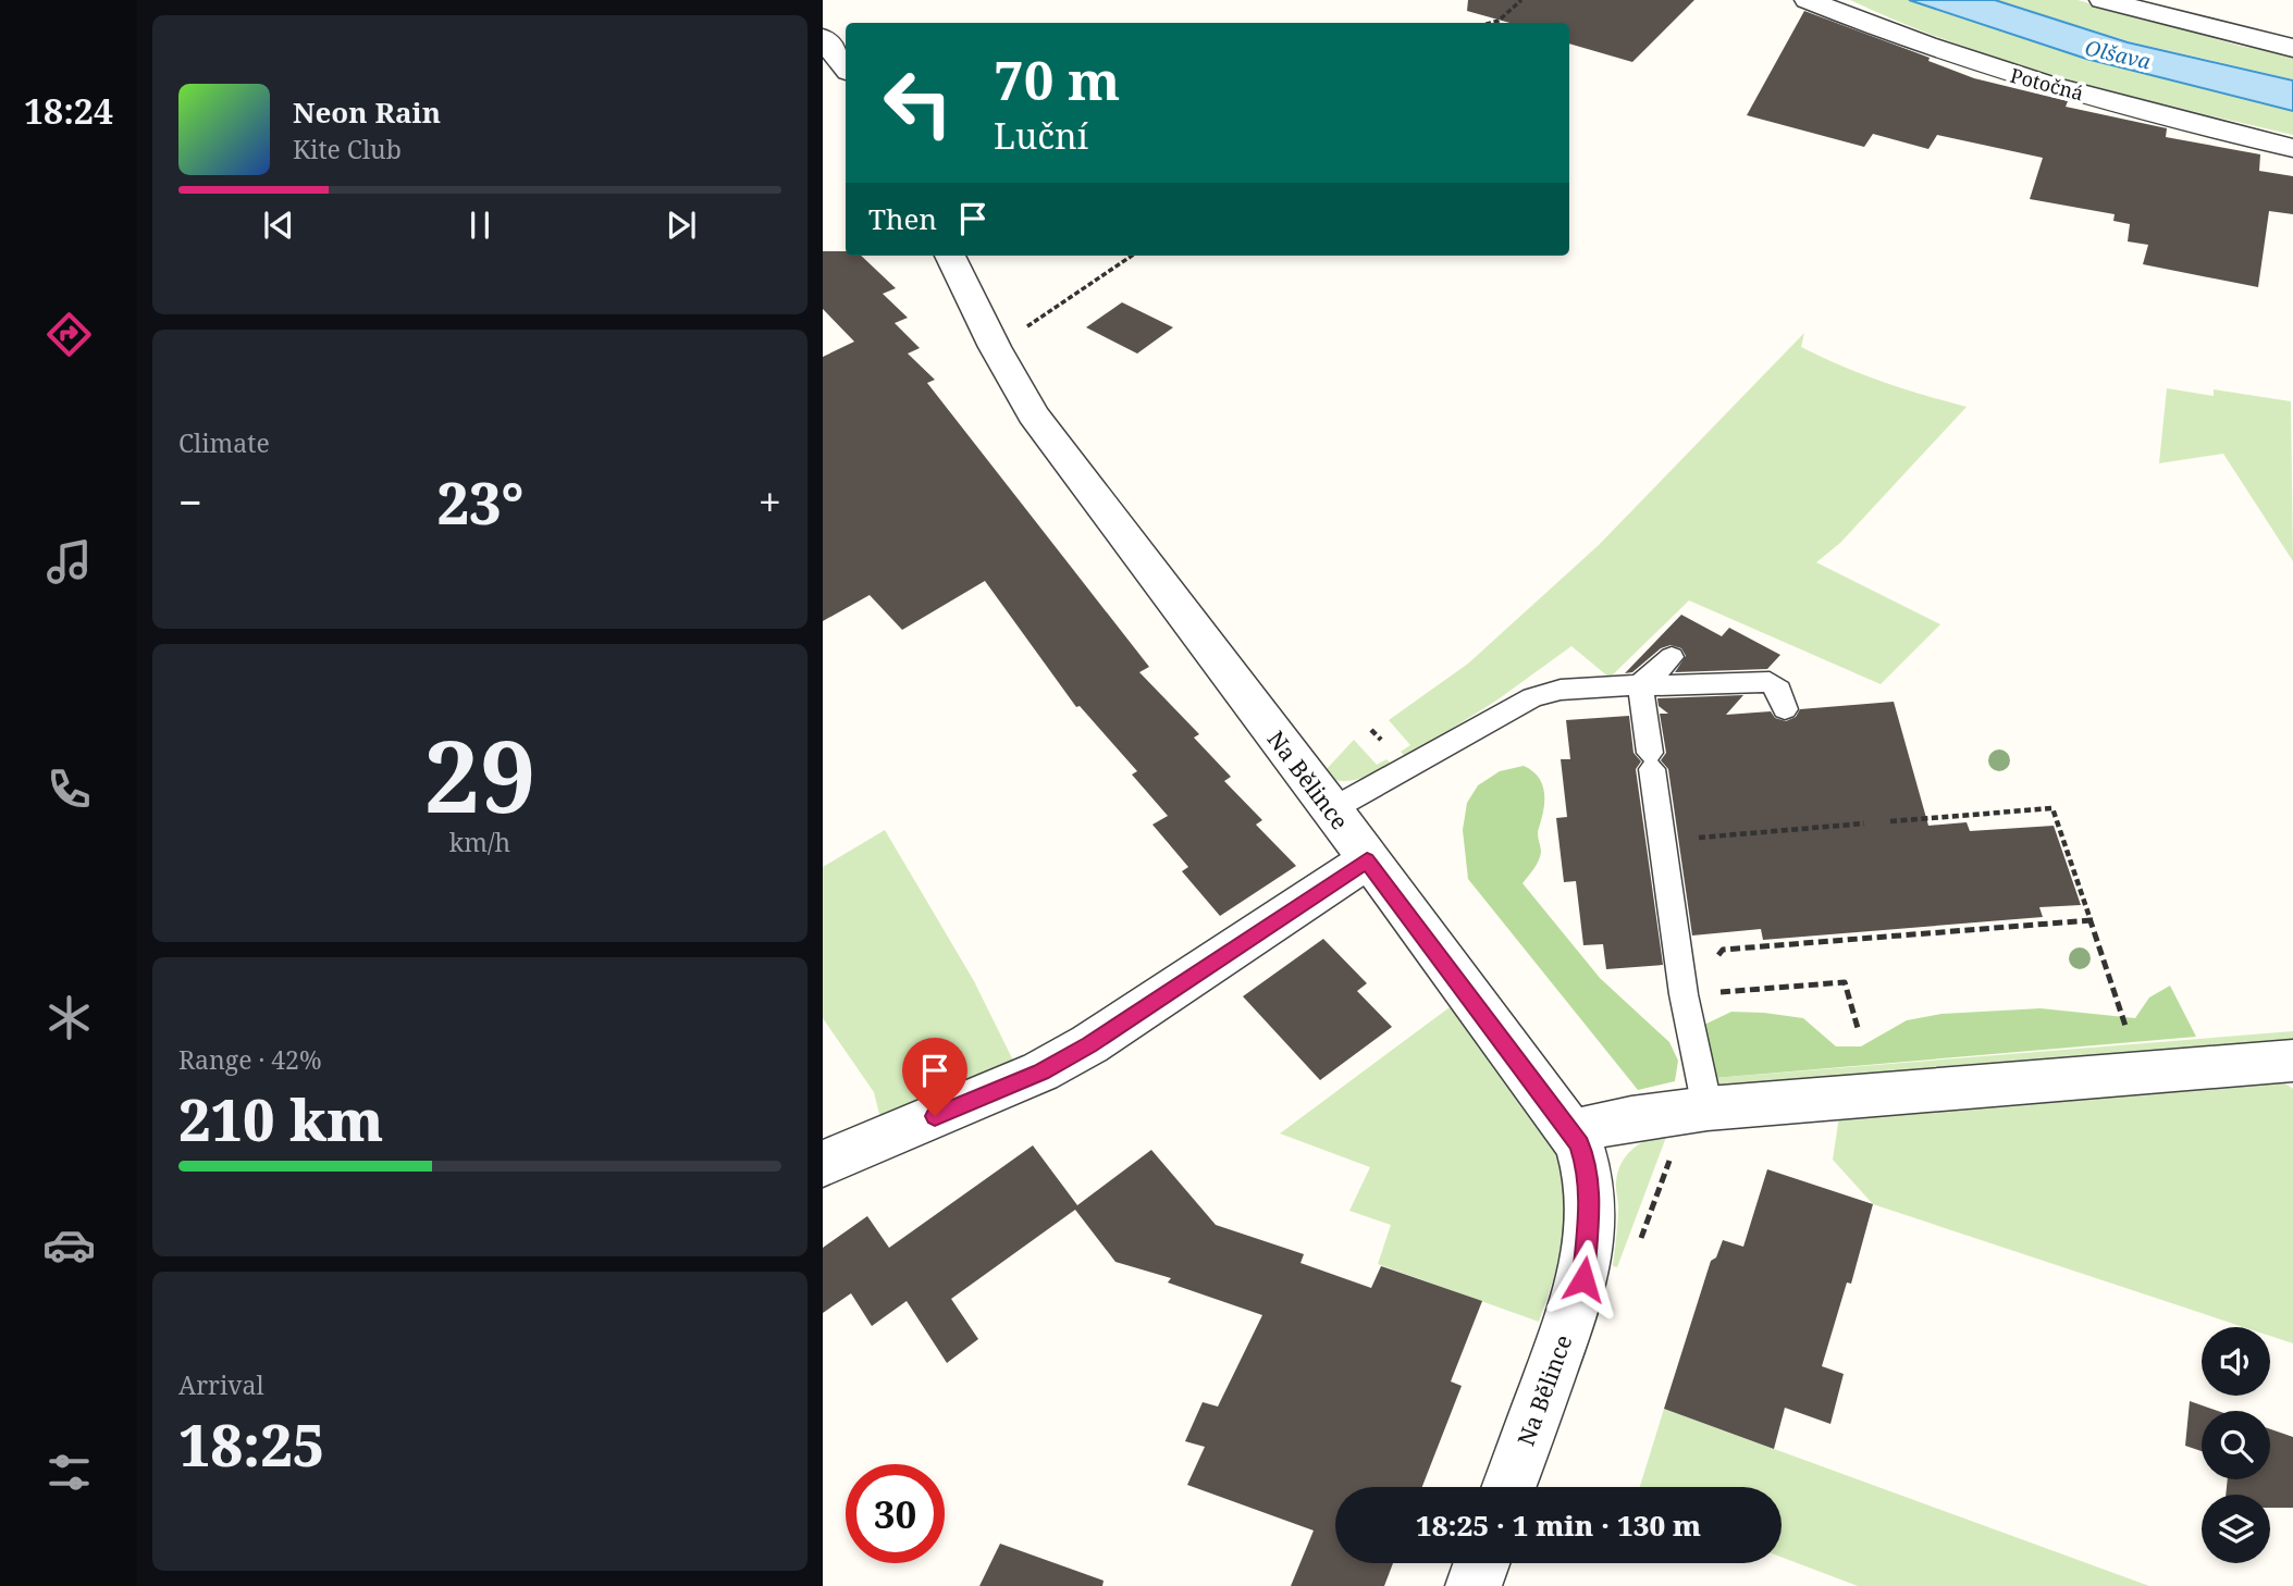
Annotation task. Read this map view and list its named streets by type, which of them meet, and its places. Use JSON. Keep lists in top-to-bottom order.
{
  "streets": {
    "street": ["Potočná", "Na Bělince"]
  },
  "water": ["Olšava"],
  "page": {
    "tabs": "18:24",
    "turn": ["70 m", "Luční"],
    "song": ["Neon Rain", "Kite Club"],
    "then": "Then",
    "tile": [
      "Climate",
      ["29", "km/h"],
      ["Range · 42%", "210 km"],
      ["Arrival", "18:25"]
    ],
    "heat": ["−", "23°", "+"],
    "limit": "30",
    "trip": "18:25 · 1 min · 130 m"
  }
}
